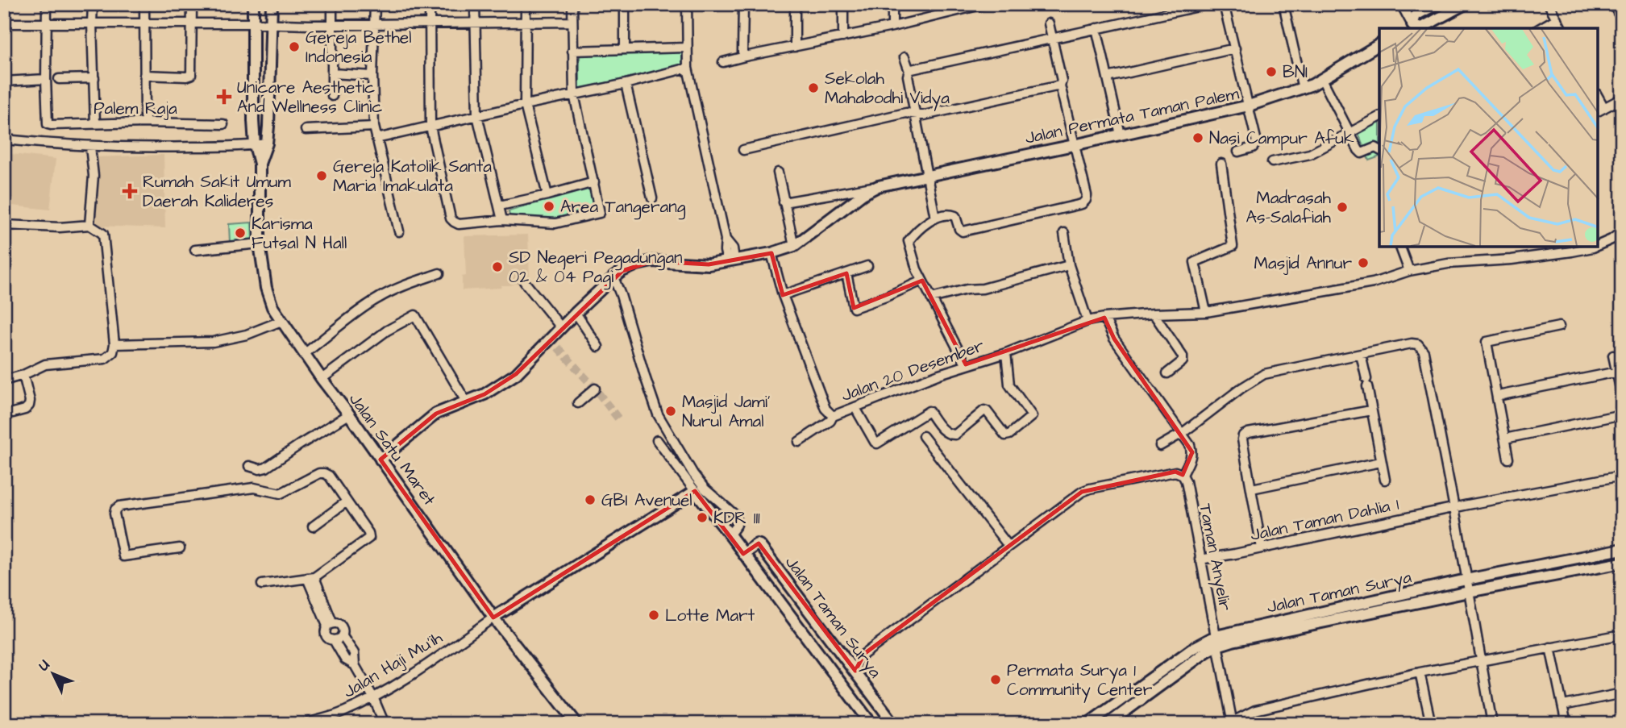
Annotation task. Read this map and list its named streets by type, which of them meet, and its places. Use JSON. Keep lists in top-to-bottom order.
{
  "streets": {
    "street": [
      "Palem Raja",
      "Jalan Permata Taman Palem",
      "Jalan 20 Desember",
      "Jalan Satu Maret",
      "Jalan Taman Dahlia 1",
      "Taman Anyelir",
      "Jalan Taman Surya",
      "Jalan Haji Mu'ih"
    ]
  },
  "crossings": [
    ["Jalan Permata Taman Palem", "Jalan 20 Desember"],
    ["Jalan Satu Maret", "Jalan Haji Mu'ih"],
    ["Jalan Taman Dahlia 1", "Taman Anyelir"],
    ["Taman Anyelir", "Jalan Taman Surya"]
  ],
  "places": {
    "other": [
      "Gereja Bethel Indonesia",
      "BNI",
      "Sekolah Mahabodhi Vidya",
      "Nasi Campur Afuk",
      "Gereja Katolik Santa Maria Imakulata",
      "Area Tangerang",
      "Madrasah As-Salafiah",
      "Karisma Futsal N Hall",
      "Masjid Annur",
      "SD Negeri Pegadungan 02 & 04 Pagi",
      "Masjid Jami' Nurul Amal",
      "GBI Avenuel",
      "KDR 111",
      "Lotte Mart",
      "Permata Surya 1 Community Center"
    ],
    "health": ["Unicare Aesthetic And Wellness Clinic", "Rumah Sakit Umum Daerah Kalideres"]
  },
  "north": "top left"
}
